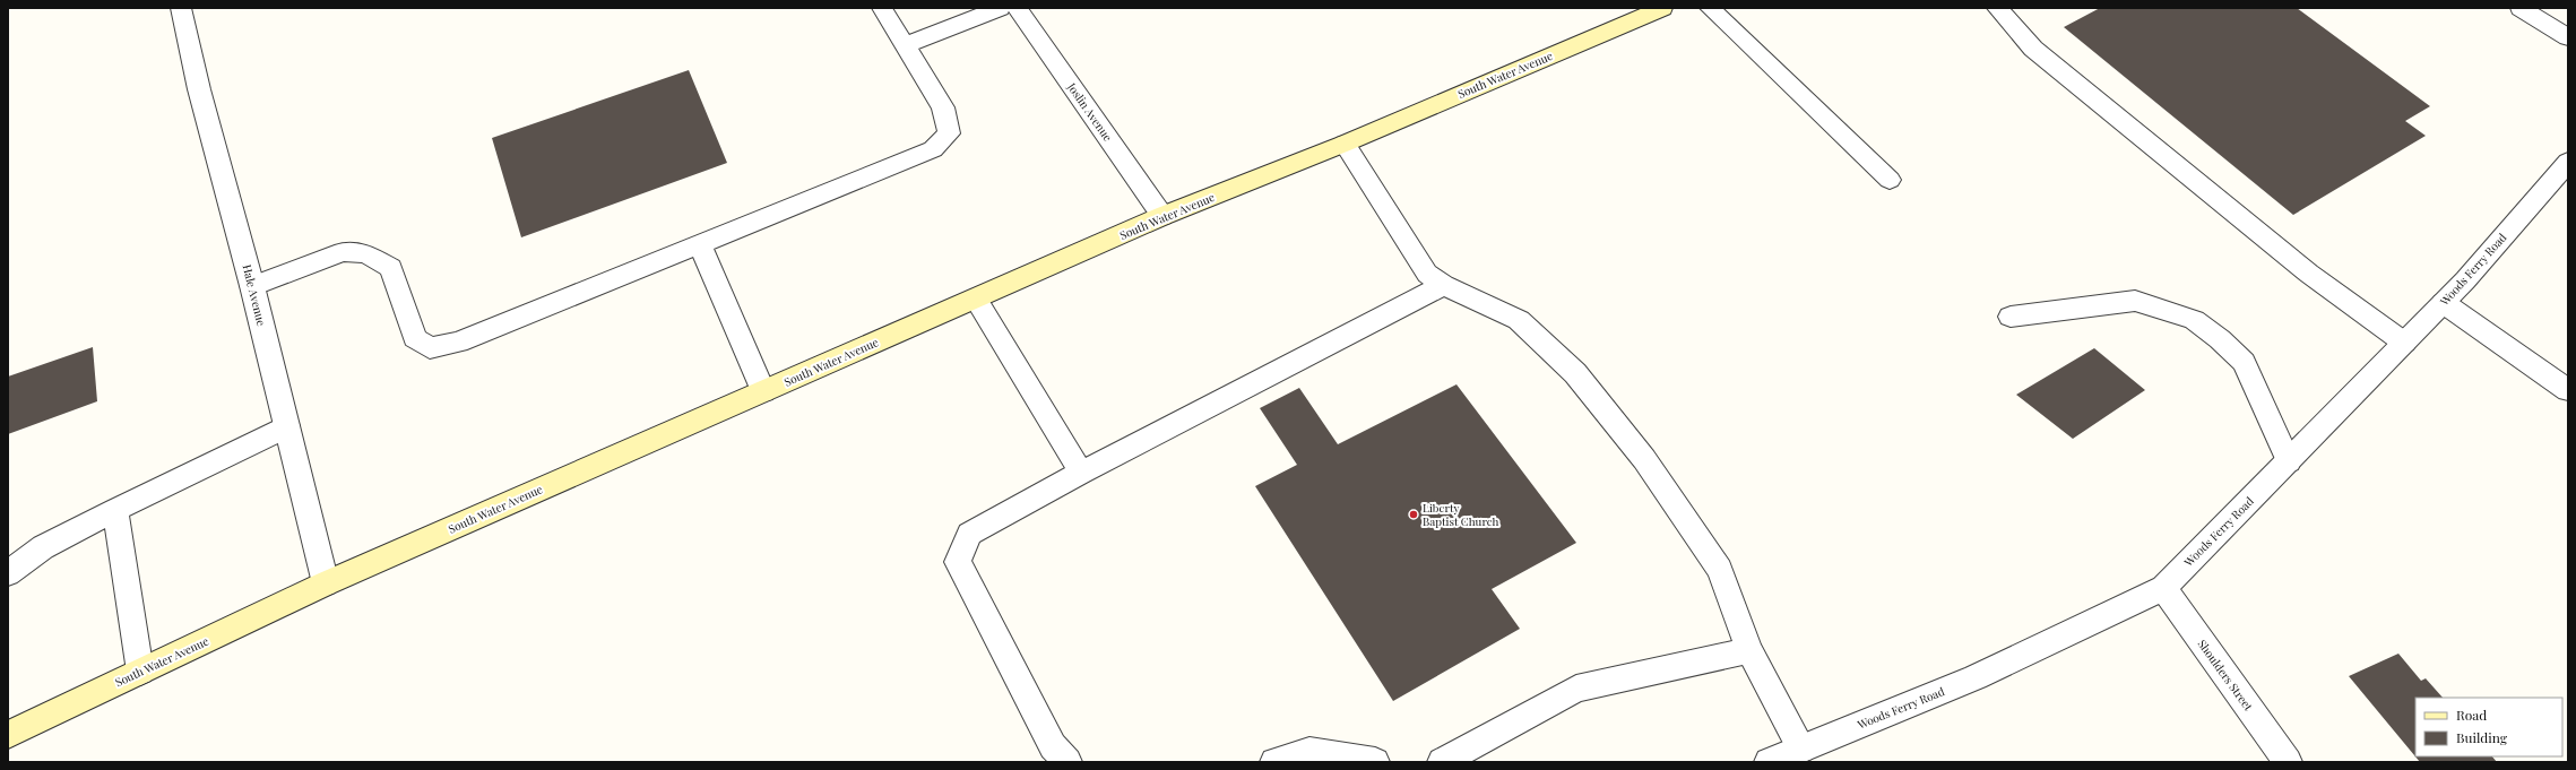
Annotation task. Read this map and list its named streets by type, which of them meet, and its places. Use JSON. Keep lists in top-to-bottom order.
{
  "streets": {
    "main road": ["South Water Avenue"],
    "street": [
      "Joslin Avenue",
      "Woods Ferry Road",
      "Hale Avenue",
      "Shoulders Street"
    ]
  },
  "crossings": [
    ["South Water Avenue", "Joslin Avenue"],
    ["South Water Avenue", "Hale Avenue"],
    ["Woods Ferry Road", "Shoulders Street"]
  ],
  "places": ["Liberty Baptist Church"],
  "legend": ["Road", "Building"]
}
